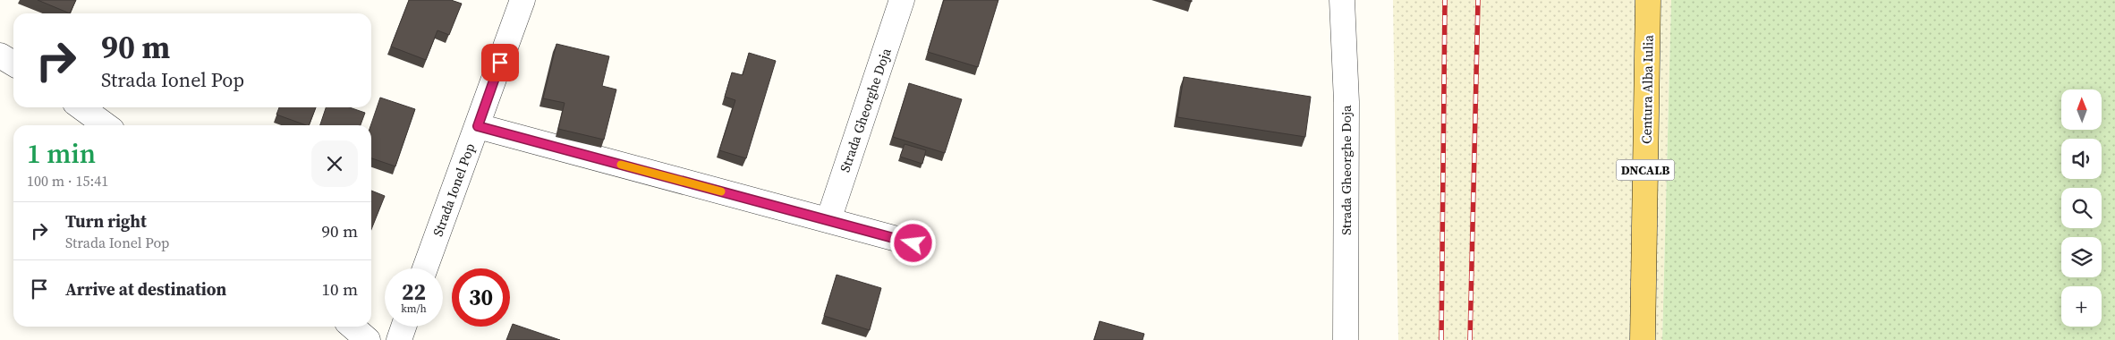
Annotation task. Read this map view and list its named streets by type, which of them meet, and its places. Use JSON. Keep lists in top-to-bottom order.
{
  "streets": {
    "main road": ["Centura Alba Iulia", "DNCALB"],
    "street": ["Strada Gheorghe Doja", "Strada Ionel Pop"]
  },
  "north": "top",
  "page": {
    "turn": ["90 m", "Strada Ionel Pop"],
    "map_buttons": "+",
    "heading": ["1 min", "100 m · 15:41"],
    "list": [
      {
        "name": "Turn right",
        "note": "Strada Ionel Pop",
        "value": "90 m"
      },
      {
        "name": "Arrive at destination",
        "value": "10 m"
      }
    ],
    "speed": "22 km/h",
    "limit": "30"
  }
}
